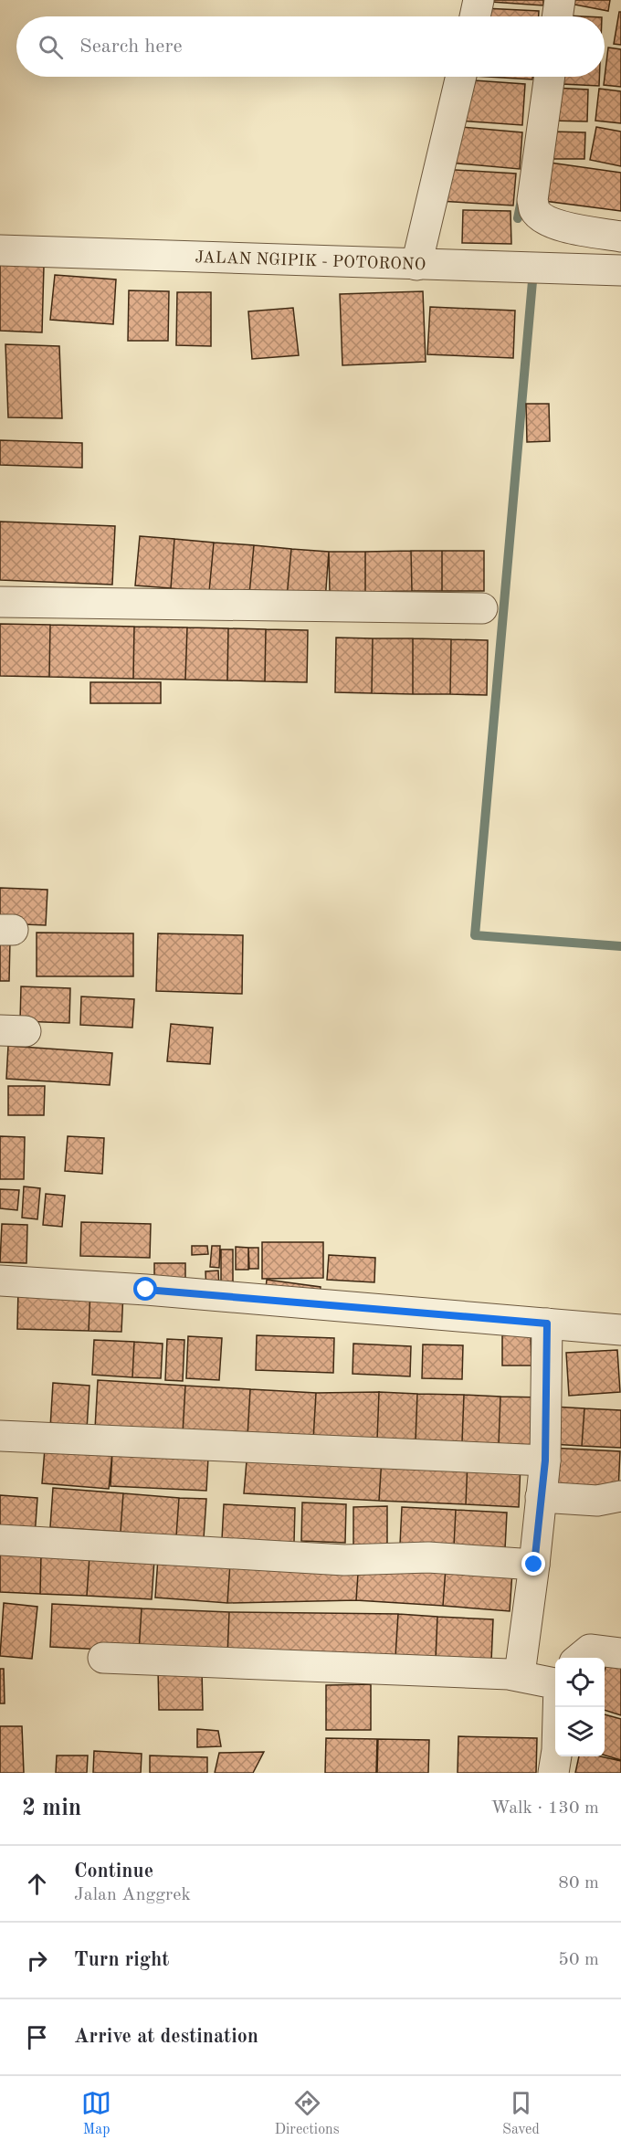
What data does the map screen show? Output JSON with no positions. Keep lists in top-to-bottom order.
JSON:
{
  "streets": {
    "street": ["JALAN NGIPIK - POTORONO"]
  },
  "page": {
    "search": "Search here",
    "heading": ["2 min", "Walk · 130 m"],
    "list": [
      ["Continue", "Jalan Anggrek", "80 m"],
      ["Turn right", "50 m"],
      "Arrive at destination"
    ],
    "nav": ["Map", "Directions", "Saved"]
  }
}
